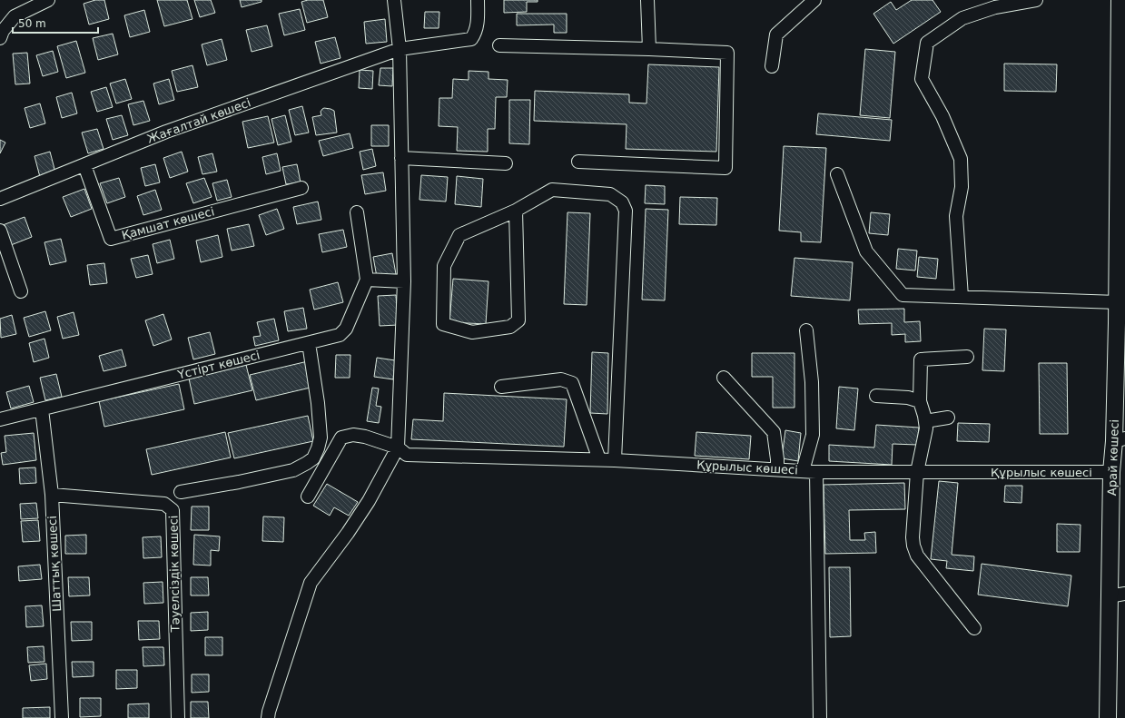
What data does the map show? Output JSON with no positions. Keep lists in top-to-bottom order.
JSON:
{
  "streets": {
    "main road": ["Арай көшесі"],
    "street": [
      "Жағалтай көшесі",
      "Қамшат көшесі",
      "Үстірт көшесі",
      "Құрылыс көшесі",
      "Шаттық көшесі",
      "Тәуелсіздік көшесі"
    ]
  },
  "crossings": [
    ["Жағалтай көшесі", "Қамшат көшесі"],
    ["Үстірт көшесі", "Шаттық көшесі"],
    ["Арай көшесі", "Құрылыс көшесі"],
    ["Шаттық көшесі", "Тәуелсіздік көшесі"]
  ],
  "scale_bar": "50 m"
}
